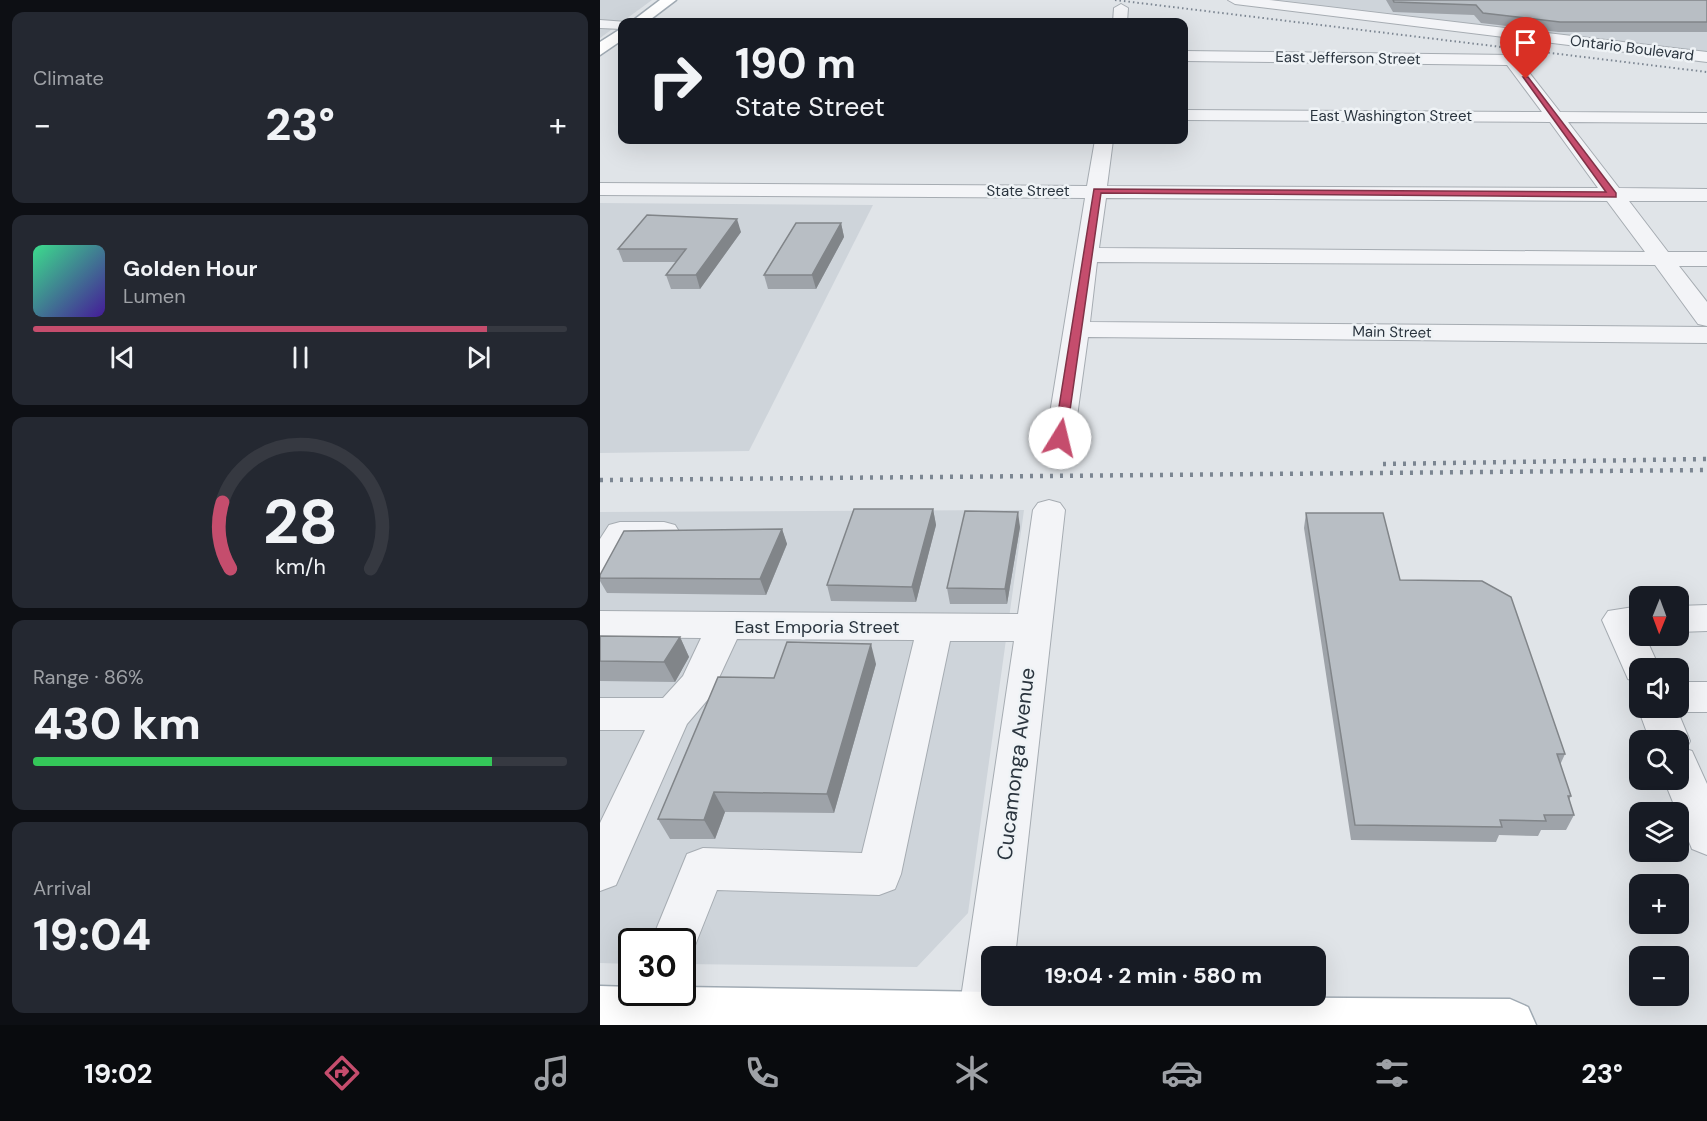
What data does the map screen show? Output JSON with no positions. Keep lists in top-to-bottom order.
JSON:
{
  "streets": {
    "street": [
      "Ontario Boulevard",
      "East Jefferson Street",
      "East Washington Street",
      "State Street",
      "Main Street",
      "East Emporia Street",
      "Cucamonga Avenue"
    ]
  },
  "crossings": [
    ["East Jefferson Street", "East Washington Street"],
    ["East Emporia Street", "Cucamonga Avenue"]
  ],
  "north": "bottom",
  "page": {
    "tile": [
      "Climate",
      ["Range · 86%", "430 km"],
      ["Arrival", "19:04"]
    ],
    "turn": ["190 m", "State Street"],
    "heat": ["−", "23°", "+"],
    "song": ["Golden Hour", "Lumen"],
    "map_buttons": ["+", "−"],
    "limit": "30",
    "trip": "19:04 · 2 min · 580 m",
    "tabs": ["19:02", "23°"],
    "gauge": ["28", "km/h"]
  }
}
